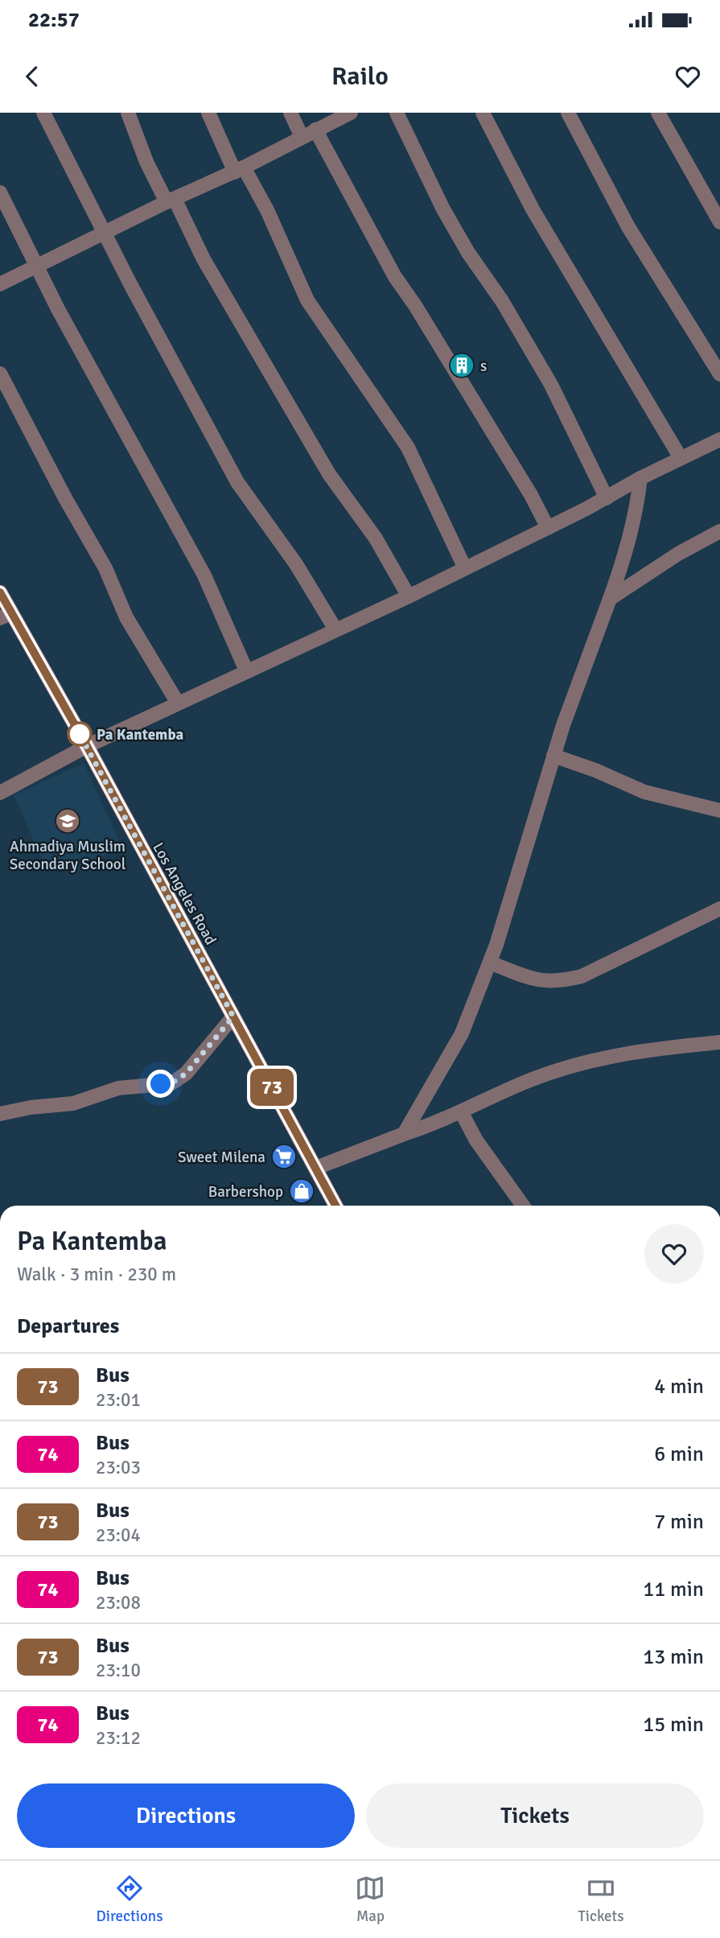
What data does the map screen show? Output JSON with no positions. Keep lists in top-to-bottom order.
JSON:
{
  "streets": {
    "main road": ["Los Angeles Road"]
  },
  "places": {
    "building": ["s"],
    "other": ["Pa Kantemba"],
    "school or university": ["Ahmadiya Muslim Secondary School"],
    "supermarket": ["Sweet Milena"],
    "shop": ["Barbershop"]
  },
  "lines": ["bus line 73"],
  "page": {
    "status": "22:57",
    "header": "Railo",
    "on_map": "73",
    "heading": [
      ["Pa Kantemba", "Walk · 3 min · 230 m"],
      "Departures"
    ],
    "list": [
      {
        "mark": "73",
        "name": "Bus",
        "note": "23:01",
        "value": "4 min"
      },
      {
        "mark": "74",
        "name": "Bus",
        "note": "23:03",
        "value": "6 min"
      },
      {
        "mark": "73",
        "name": "Bus",
        "note": "23:04",
        "value": "7 min"
      },
      {
        "mark": "74",
        "name": "Bus",
        "note": "23:08",
        "value": "11 min"
      },
      {
        "mark": "73",
        "name": "Bus",
        "note": "23:10",
        "value": "13 min"
      },
      {
        "mark": "74",
        "name": "Bus",
        "note": "23:12",
        "value": "15 min"
      }
    ],
    "buttons": ["Directions", "Tickets"],
    "tabs": ["Directions", "Map", "Tickets"]
  }
}
